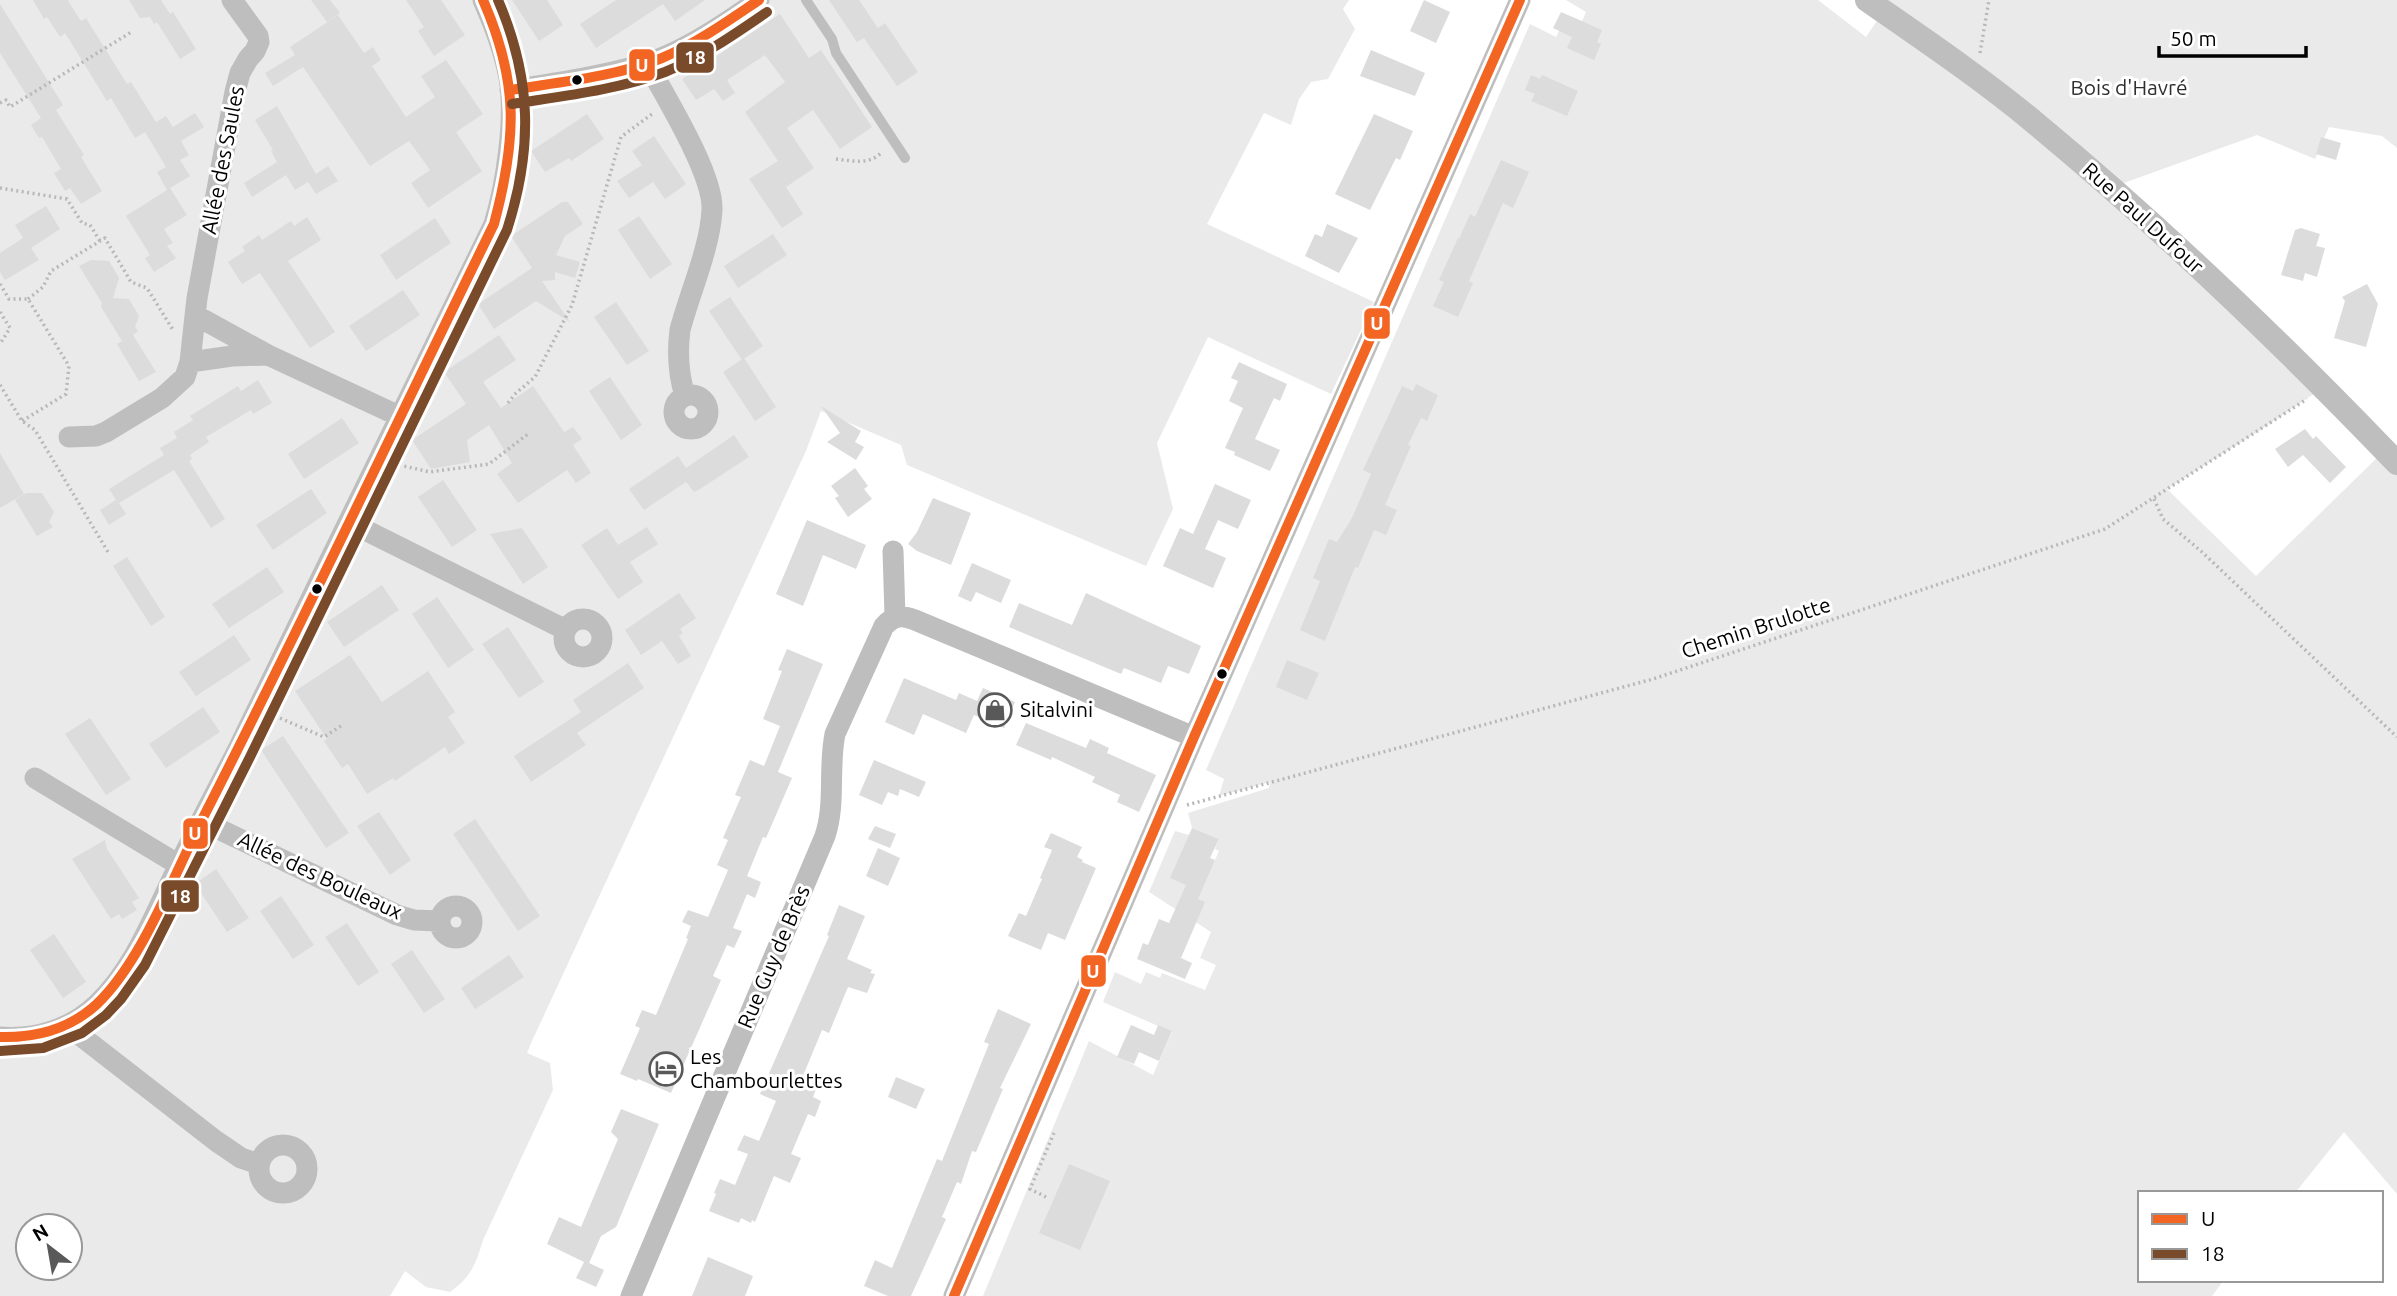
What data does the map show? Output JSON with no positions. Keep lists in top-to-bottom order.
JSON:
{
  "streets": {
    "street": [
      "Allée des Saules",
      "Rue Paul Dufour",
      "Allée des Bouleaux",
      "Rue Guy de Brès"
    ],
    "path": ["Chemin Brulotte"]
  },
  "crossings": [
    ["Rue Paul Dufour", "Chemin Brulotte"]
  ],
  "parks": ["Bois d'Havré"],
  "places": {
    "shop": ["Sitalvini"],
    "hotel": ["Les Chambourlettes"]
  },
  "lines": ["transit line U", "transit line 18"],
  "legend": ["U", "18"],
  "scale_bar": "50 m",
  "north": "top left"
}
